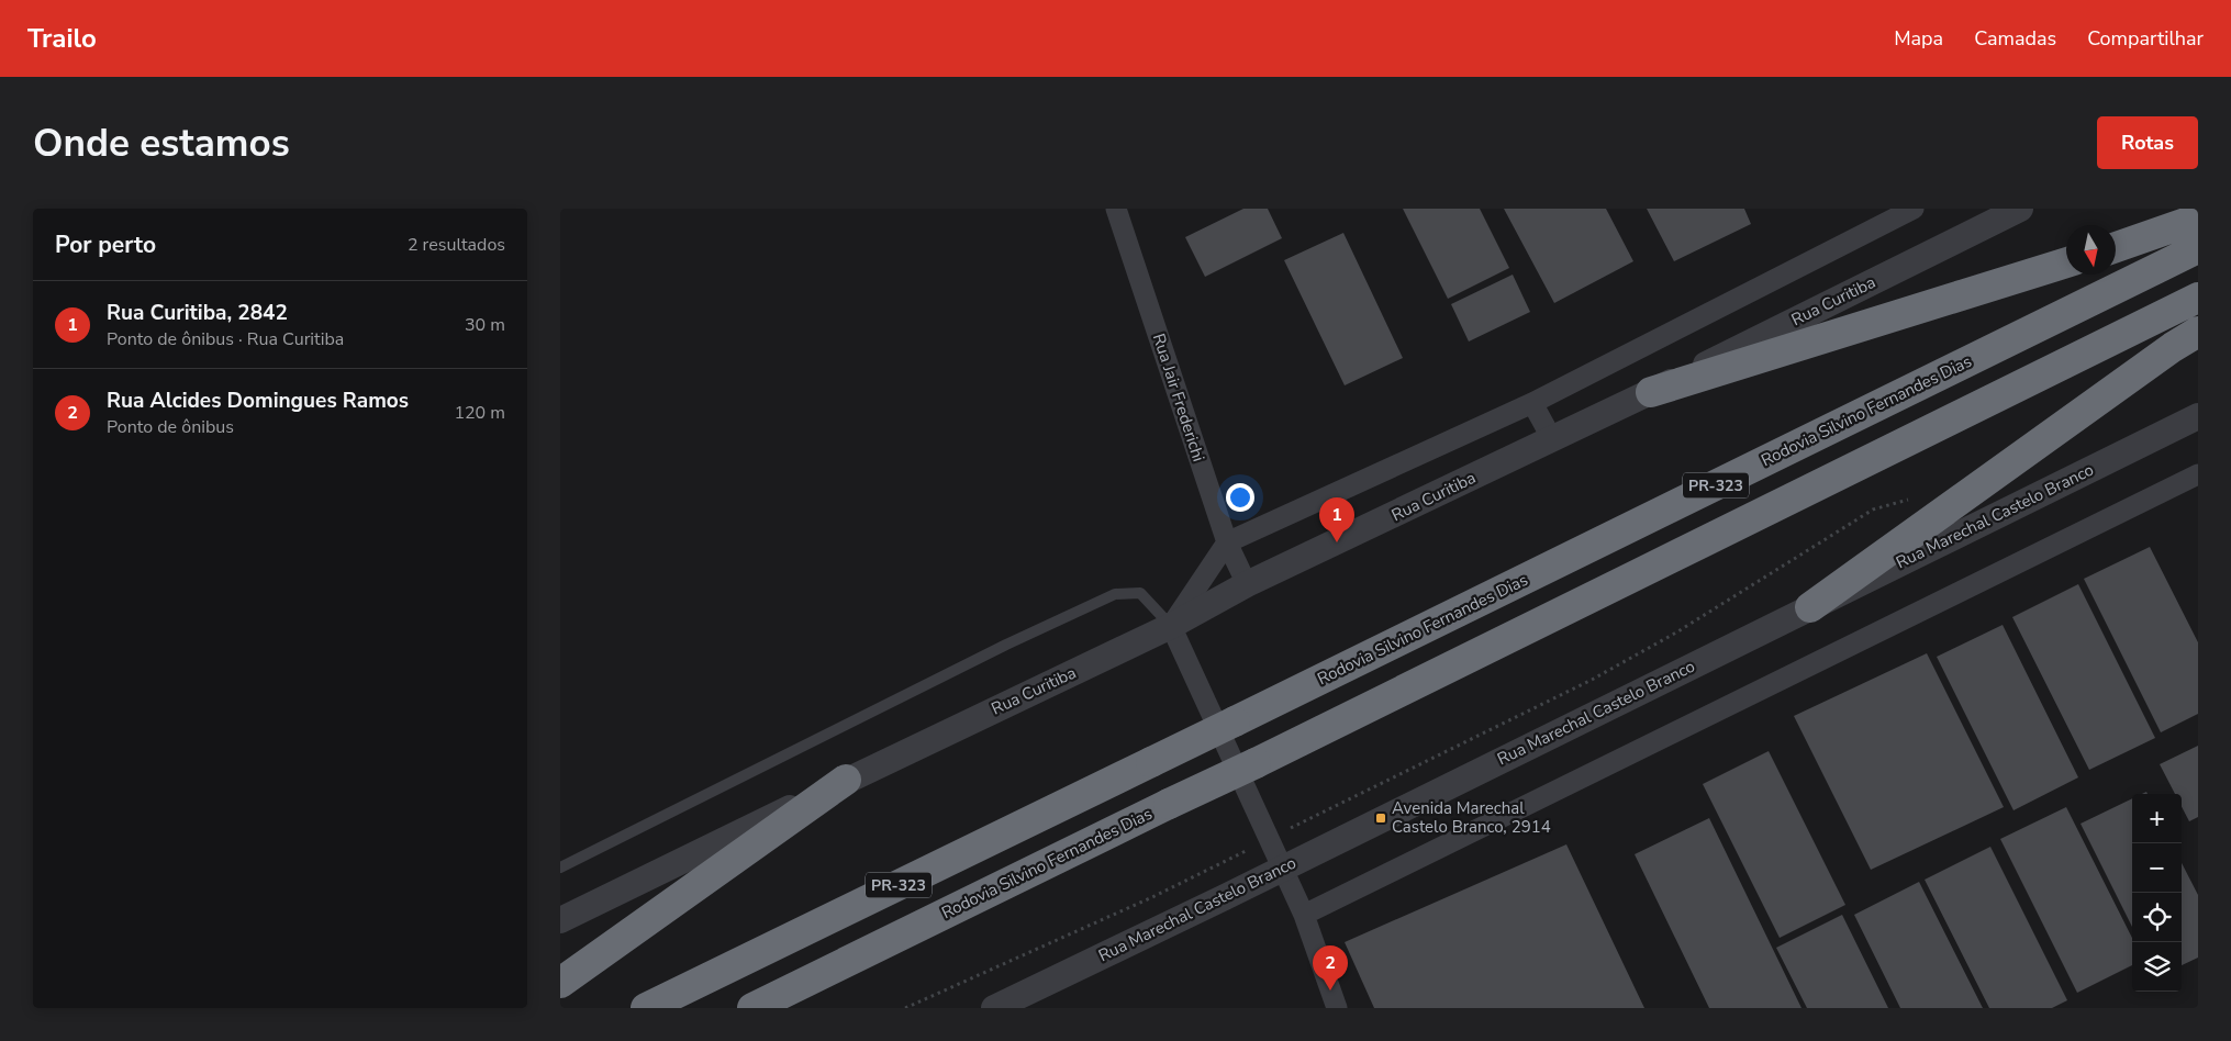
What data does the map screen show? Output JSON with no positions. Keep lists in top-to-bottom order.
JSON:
{
  "streets": {
    "highway": ["Rodovia Silvino Fernandes Dias", "PR-323"],
    "street": ["Rua Curitiba", "Rua Jair Frederichi", "Rua Marechal Castelo Branco"]
  },
  "crossings": [
    ["Rua Curitiba", "Rua Jair Frederichi"]
  ],
  "places": {
    "transit": ["Avenida Marechal Castelo Branco, 2914"]
  },
  "north": "bottom",
  "page": {
    "header": "Trailo",
    "nav": ["Mapa", "Camadas", "Compartilhar"],
    "buttons": "Rotas",
    "title": "Onde estamos",
    "heading": ["Por perto", "2 resultados"],
    "list": [
      {
        "mark": "1",
        "name": "Rua Curitiba, 2842",
        "note": "Ponto de ônibus · Rua Curitiba",
        "value": "30 m"
      },
      {
        "mark": "2",
        "name": "Rua Alcides Domingues Ramos",
        "note": "Ponto de ônibus",
        "value": "120 m"
      }
    ],
    "pins": ["1", "2"],
    "map_buttons": ["+", "−"]
  }
}
